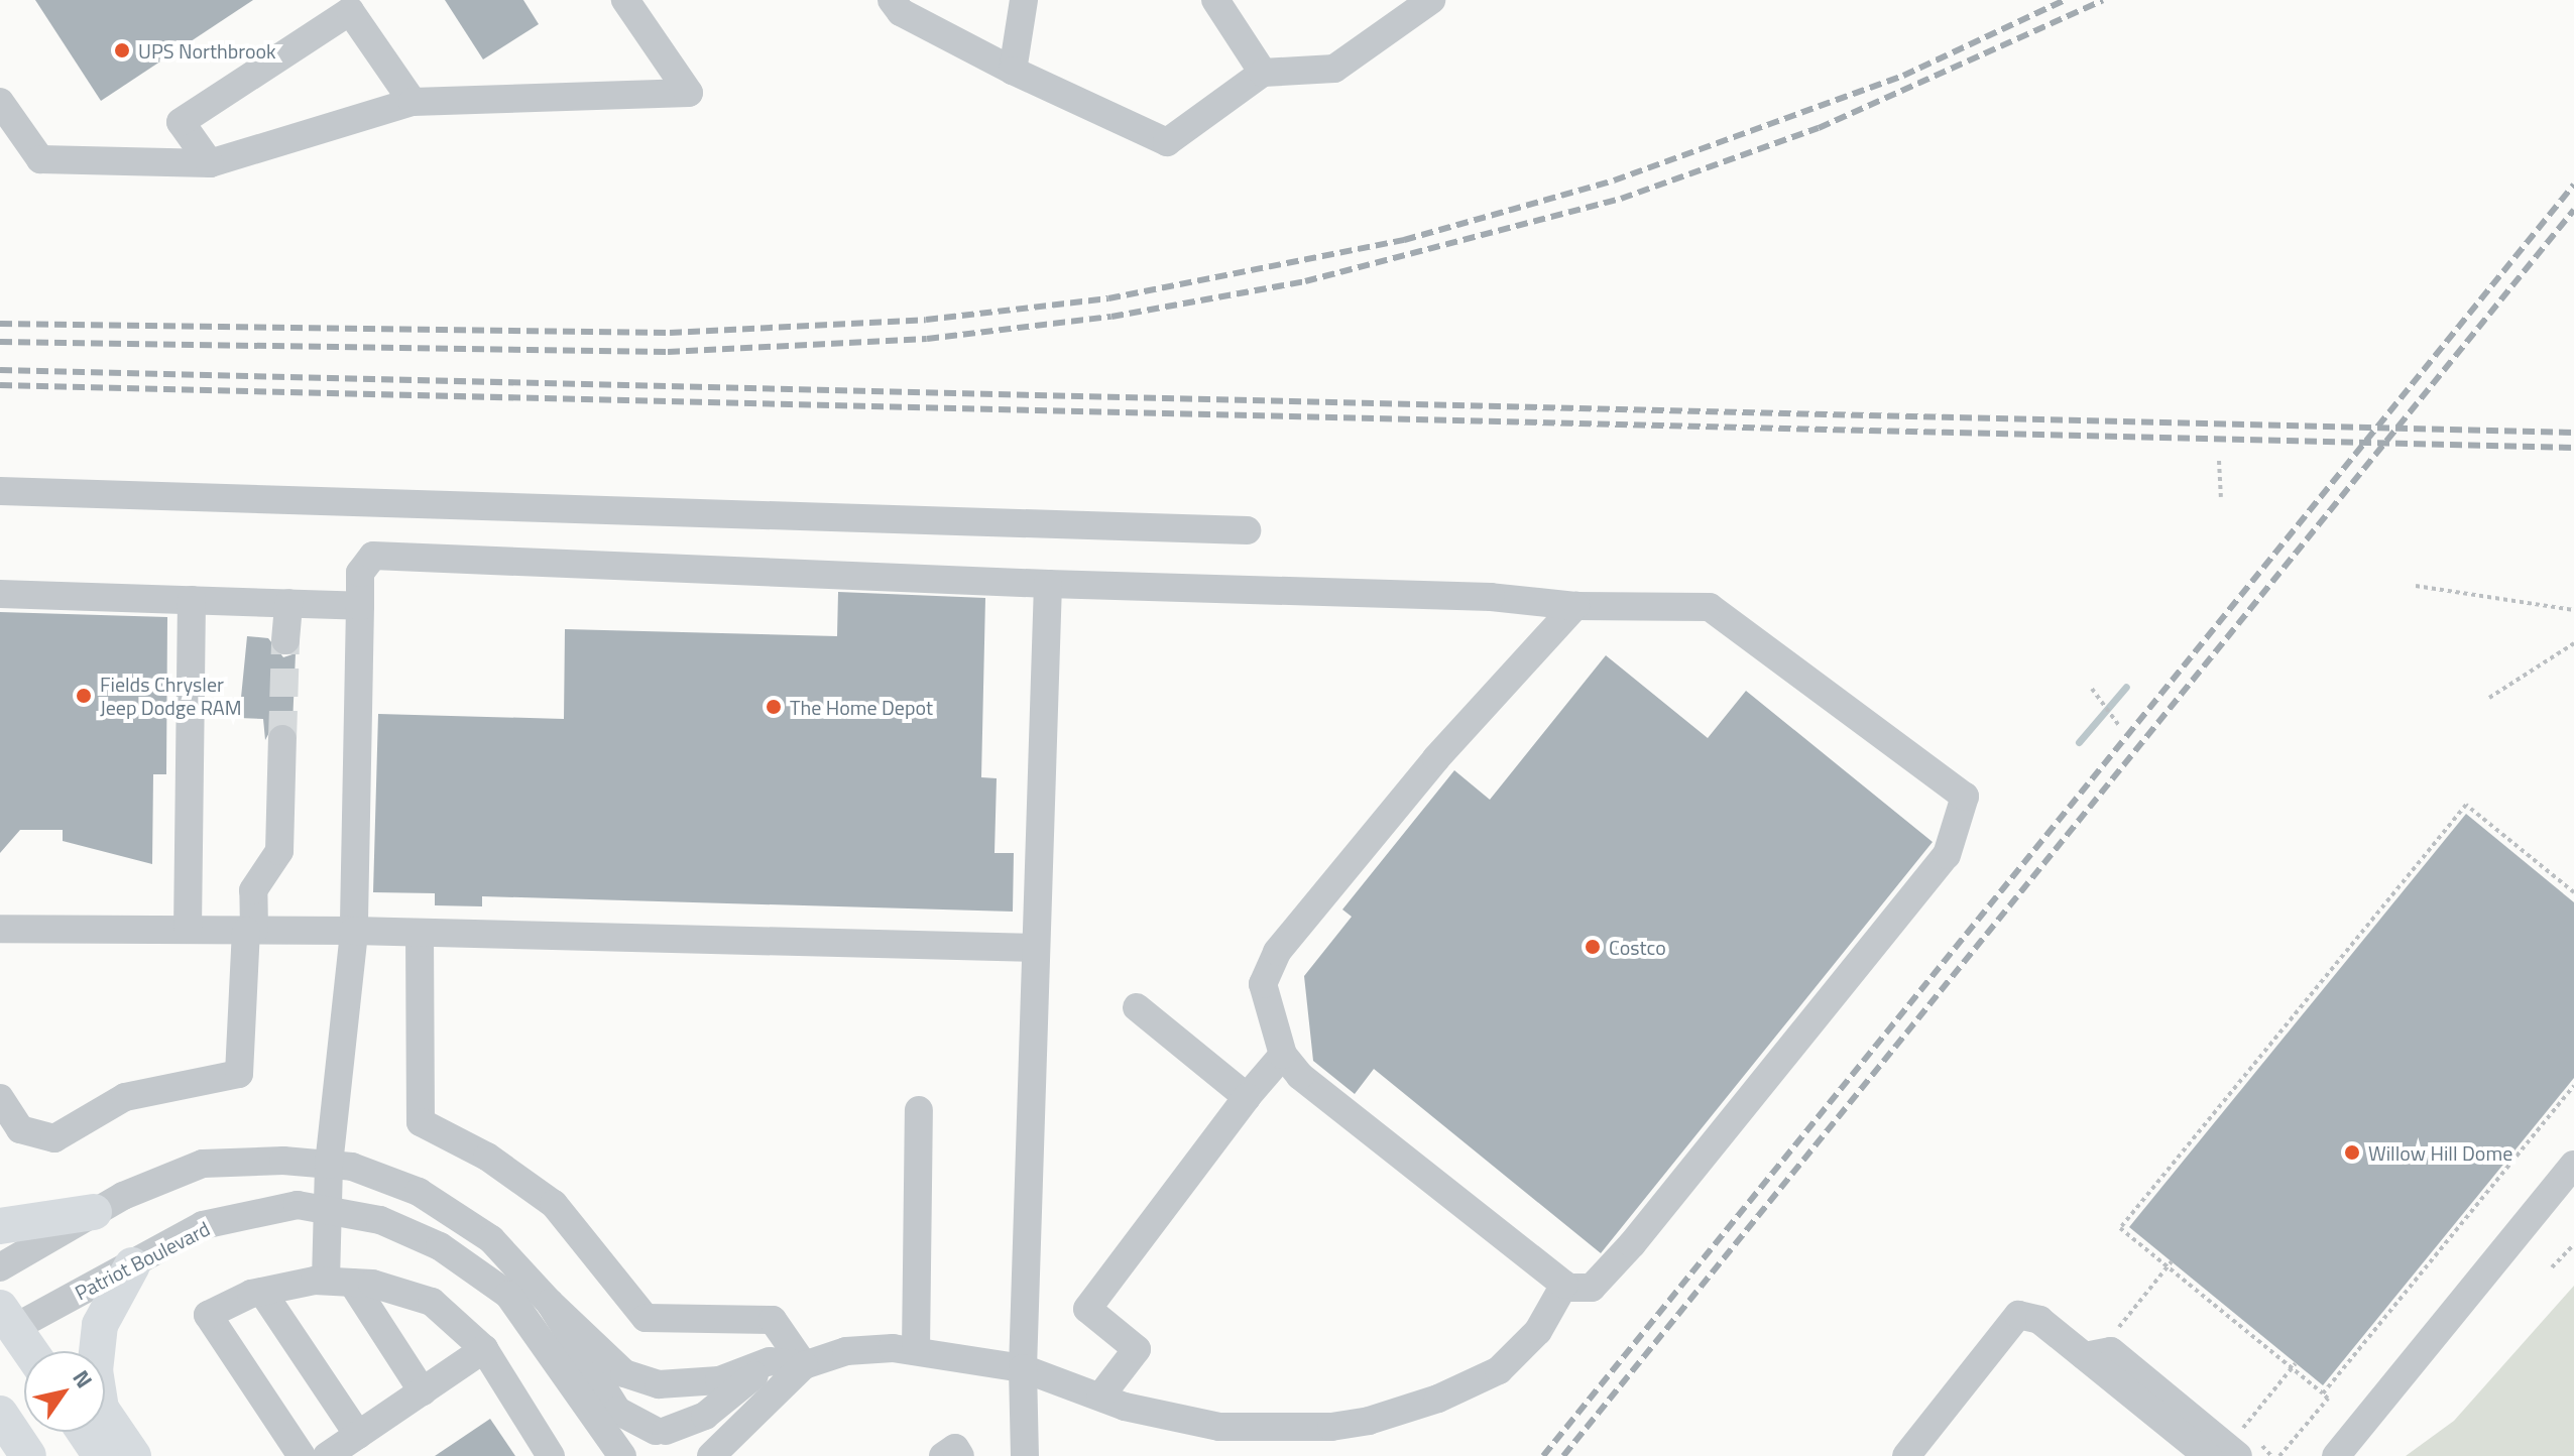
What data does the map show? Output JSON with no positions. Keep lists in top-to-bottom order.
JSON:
{
  "streets": {
    "street": ["Patriot Boulevard"]
  },
  "places": [
    "UPS Northbrook",
    "Fields Chrysler Jeep Dodge RAM",
    "The Home Depot",
    "Costco",
    "Willow Hill Dome"
  ],
  "north": "top right"
}
